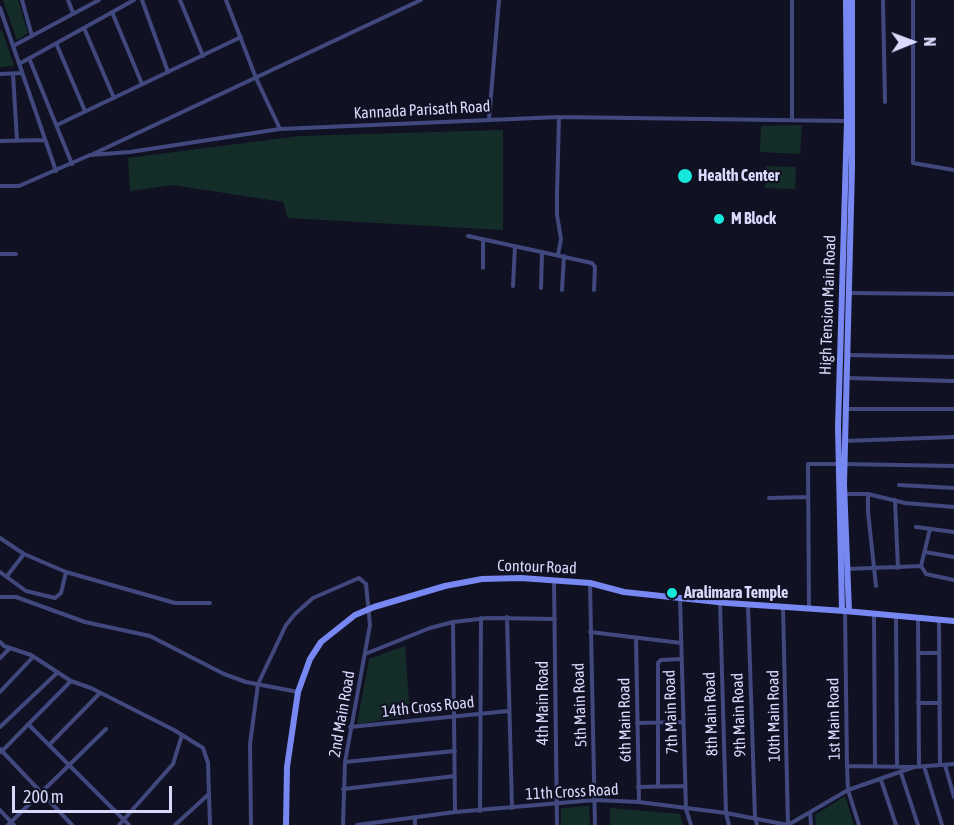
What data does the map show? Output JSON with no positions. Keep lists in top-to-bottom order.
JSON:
{
  "streets": {
    "main road": ["High Tension Main Road", "Contour Road"],
    "street": [
      "Kannada Parisath Road",
      "4th Main Road",
      "5th Main Road",
      "14th Cross Road",
      "7th Main Road",
      "2nd Main Road",
      "8th Main Road",
      "9th Main Road",
      "10th Main Road",
      "1st Main Road",
      "6th Main Road",
      "11th Cross Road"
    ]
  },
  "crossings": [
    ["Kannada Parisath Road", "High Tension Main Road"],
    ["High Tension Main Road", "Contour Road"],
    ["High Tension Main Road", "1st Main Road"],
    ["Contour Road", "4th Main Road"],
    ["Contour Road", "5th Main Road"],
    ["Contour Road", "7th Main Road"],
    ["Contour Road", "2nd Main Road"],
    ["Contour Road", "8th Main Road"],
    ["Contour Road", "9th Main Road"],
    ["Contour Road", "10th Main Road"],
    ["Contour Road", "1st Main Road"],
    ["4th Main Road", "11th Cross Road"],
    ["5th Main Road", "11th Cross Road"],
    ["14th Cross Road", "2nd Main Road"],
    ["7th Main Road", "11th Cross Road"],
    ["8th Main Road", "11th Cross Road"],
    ["9th Main Road", "11th Cross Road"],
    ["10th Main Road", "11th Cross Road"],
    ["6th Main Road", "11th Cross Road"]
  ],
  "places": ["Health Center", "M Block", "Aralimara Temple"],
  "scale_bar": "200 m",
  "north": "right"
}
